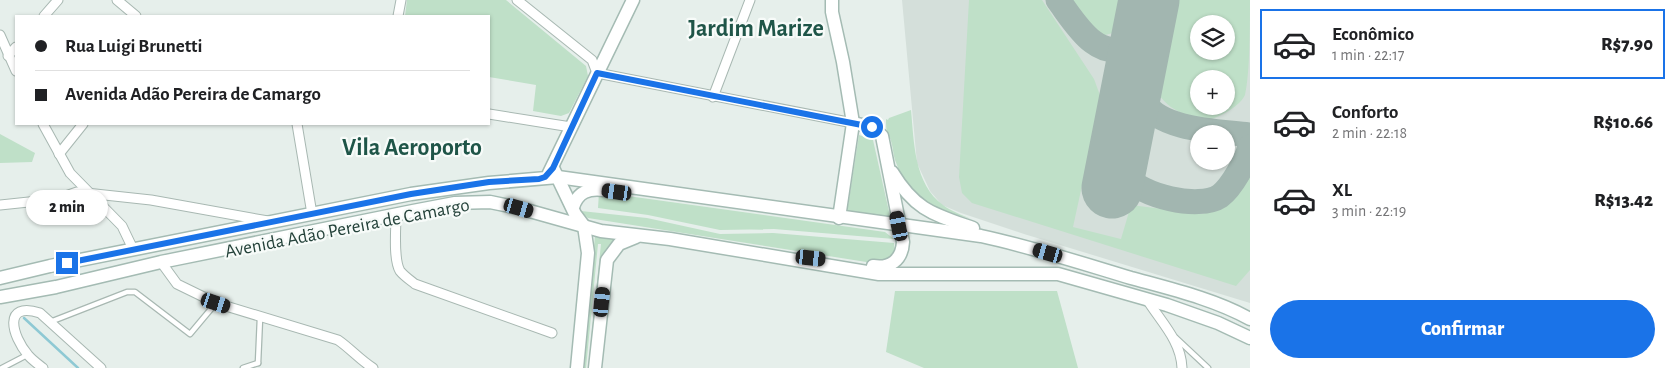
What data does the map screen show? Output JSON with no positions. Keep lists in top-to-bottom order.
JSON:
{
  "streets": {
    "main road": ["Avenida Adão Pereira de Camargo"]
  },
  "districts": ["Jardim Marize", "Vila Aeroporto"],
  "page": {
    "list": [
      {
        "name": "Econômico",
        "note": "1 min · 22:17",
        "value": "R$7.90"
      },
      {
        "name": "Conforto",
        "note": "2 min · 22:18",
        "value": "R$10.66"
      },
      {
        "name": "XL",
        "note": "3 min · 22:19",
        "value": "R$13.42"
      }
    ],
    "map_buttons": ["+", "−"],
    "banner": ["Rua Luigi Brunetti", "Avenida Adão Pereira de Camargo"],
    "bubble": "2 min",
    "buttons": "Confirmar"
  }
}
